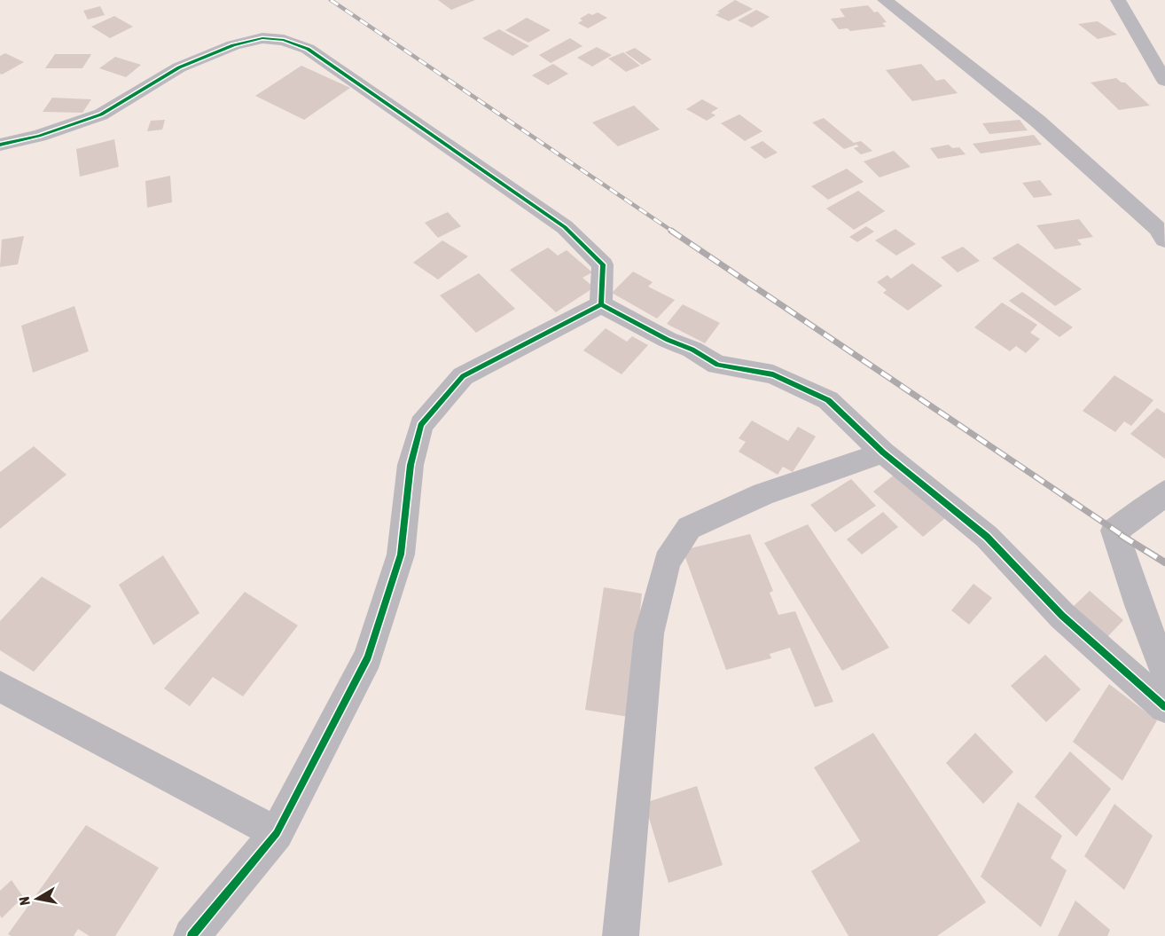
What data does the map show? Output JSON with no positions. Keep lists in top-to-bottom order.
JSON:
{
  "north": "left"
}
